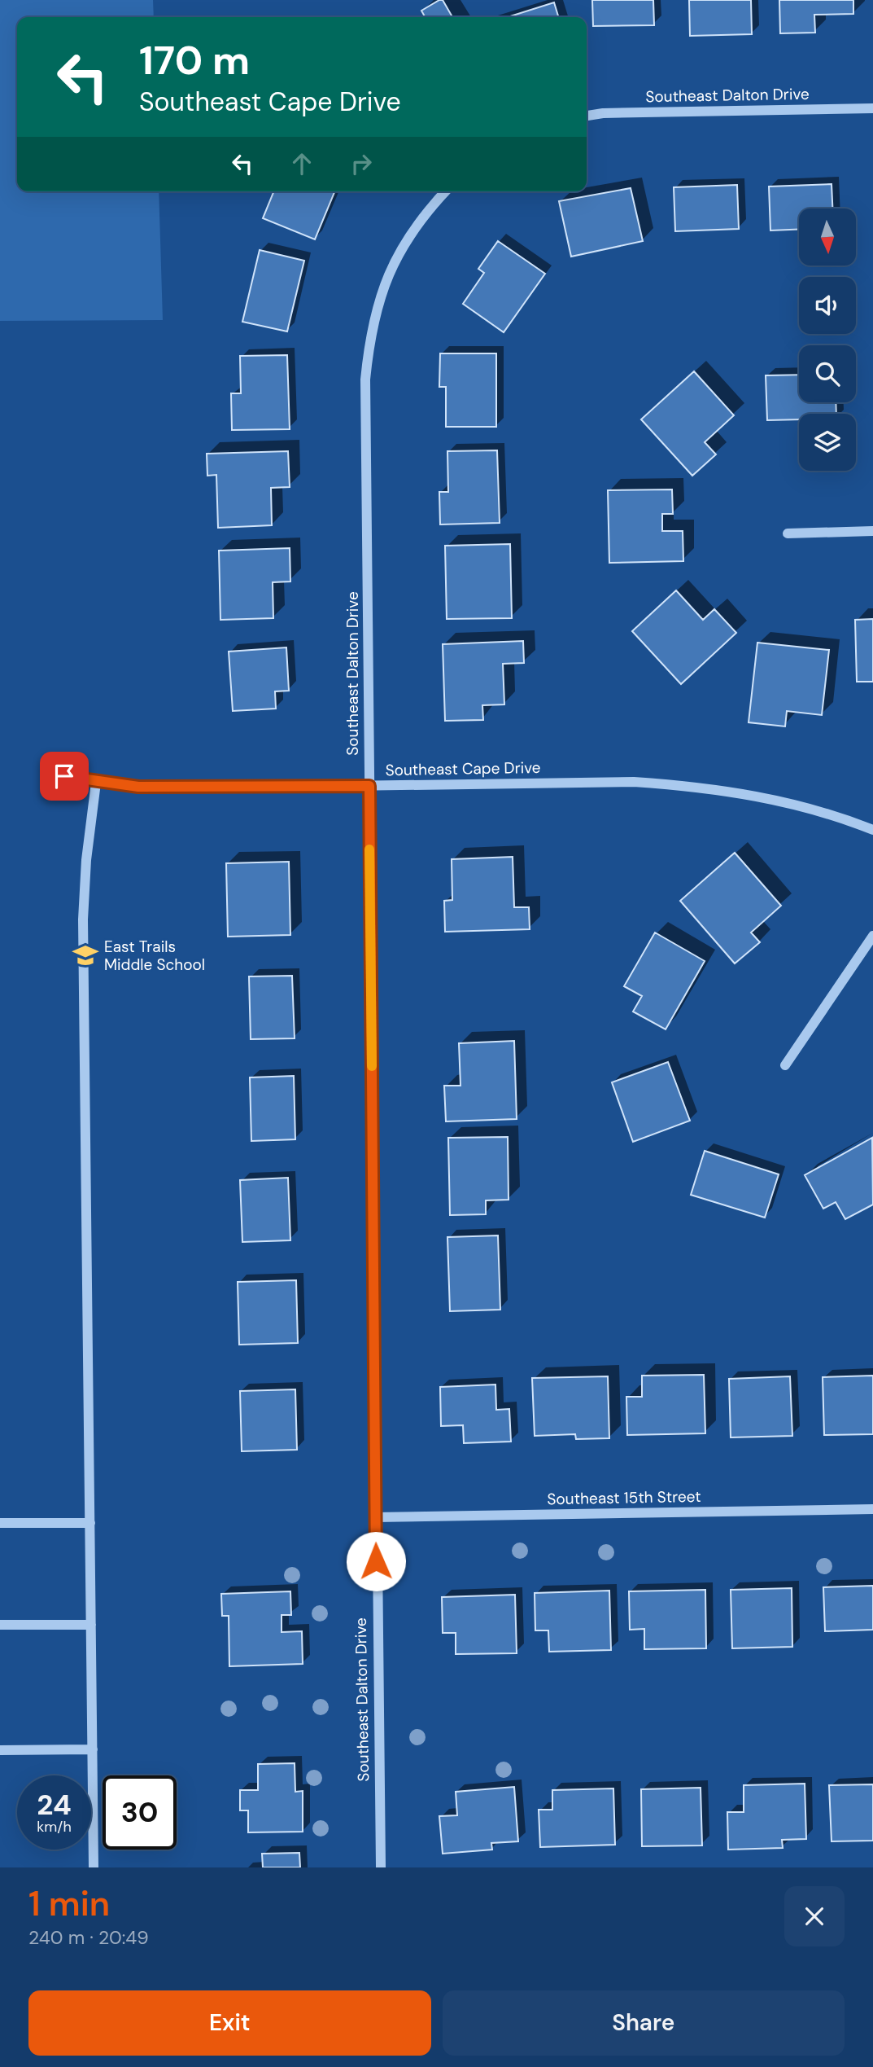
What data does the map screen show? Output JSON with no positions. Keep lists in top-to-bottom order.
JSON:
{
  "streets": {
    "street": ["Southeast Dalton Drive", "Southeast Cape Drive", "Southeast 15th Street"]
  },
  "crossings": [
    ["Southeast Dalton Drive", "Southeast Cape Drive"],
    ["Southeast Dalton Drive", "Southeast 15th Street"]
  ],
  "places": {
    "school or university": ["East Trails Middle School"]
  },
  "north": "bottom",
  "page": {
    "turn": ["170 m", "Southeast Cape Drive"],
    "speed": "24 km/h",
    "limit": "30",
    "heading": ["1 min", "240 m · 20:49"],
    "buttons": ["Exit", "Share"]
  }
}
